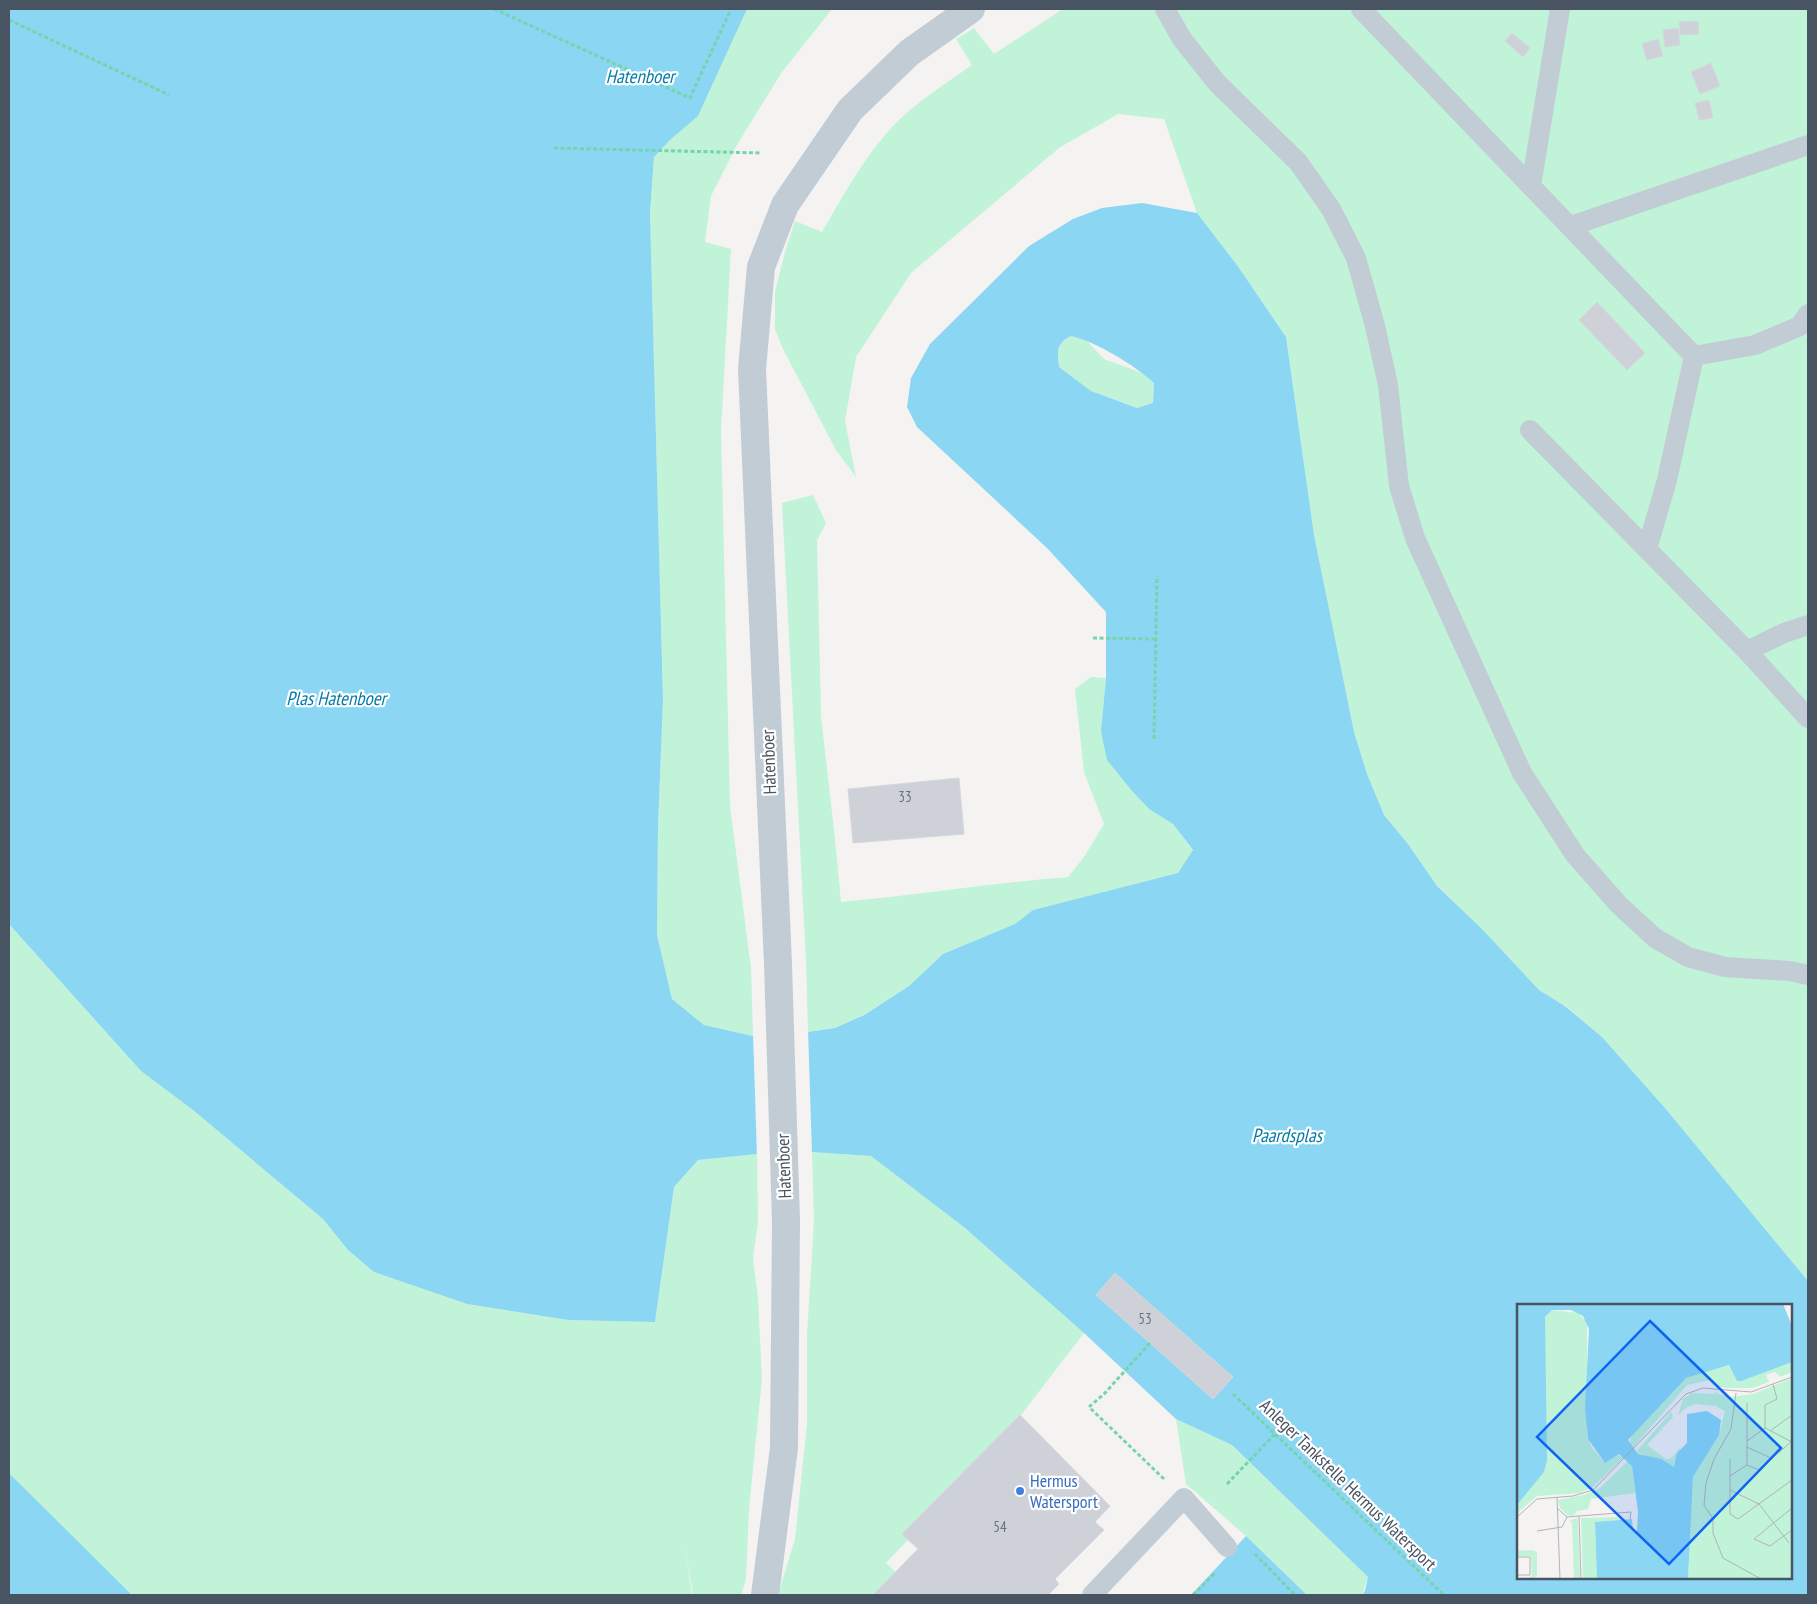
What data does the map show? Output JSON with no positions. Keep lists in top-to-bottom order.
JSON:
{
  "streets": {
    "street": ["Hatenboer"],
    "path": ["Anleger Tankstelle Hermus Watersport"]
  },
  "water": ["Hatenboer", "Plas Hatenboer", "Paardsplas"],
  "places": ["Hermus Watersport"],
  "house_numbers": ["33", "53", "54"]
}
